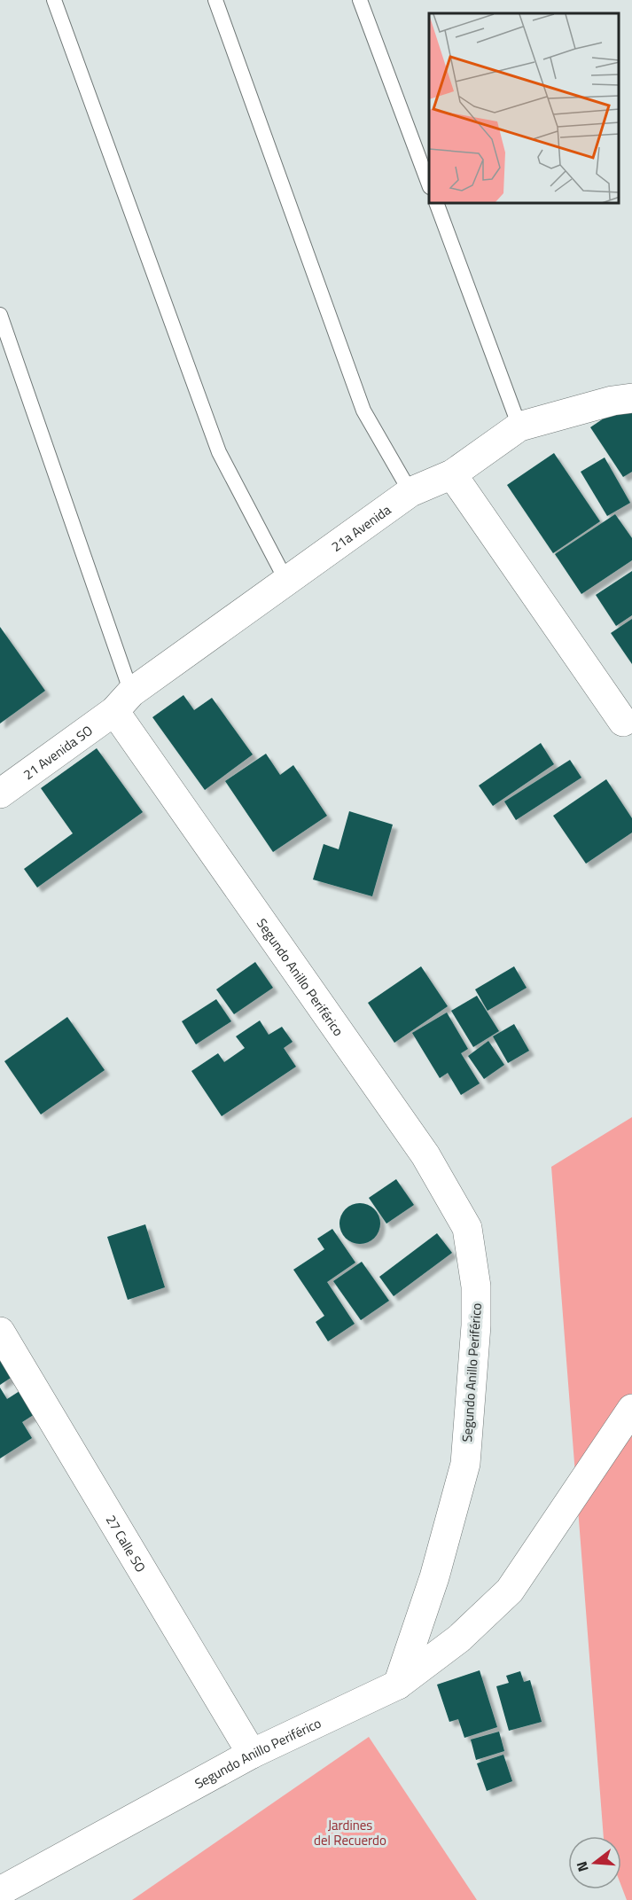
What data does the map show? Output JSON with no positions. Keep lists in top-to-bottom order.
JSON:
{
  "streets": {
    "street": [
      "21a Avenida",
      "21 Avenida SO",
      "Segundo Anillo Periférico",
      "27 Calle SO"
    ]
  },
  "crossings": [
    ["21a Avenida", "21 Avenida SO"],
    ["21a Avenida", "Segundo Anillo Periférico"],
    ["21 Avenida SO", "Segundo Anillo Periférico"],
    ["Segundo Anillo Periférico", "27 Calle SO"]
  ],
  "parks": ["Jardines del Recuerdo"],
  "north": "left"
}
